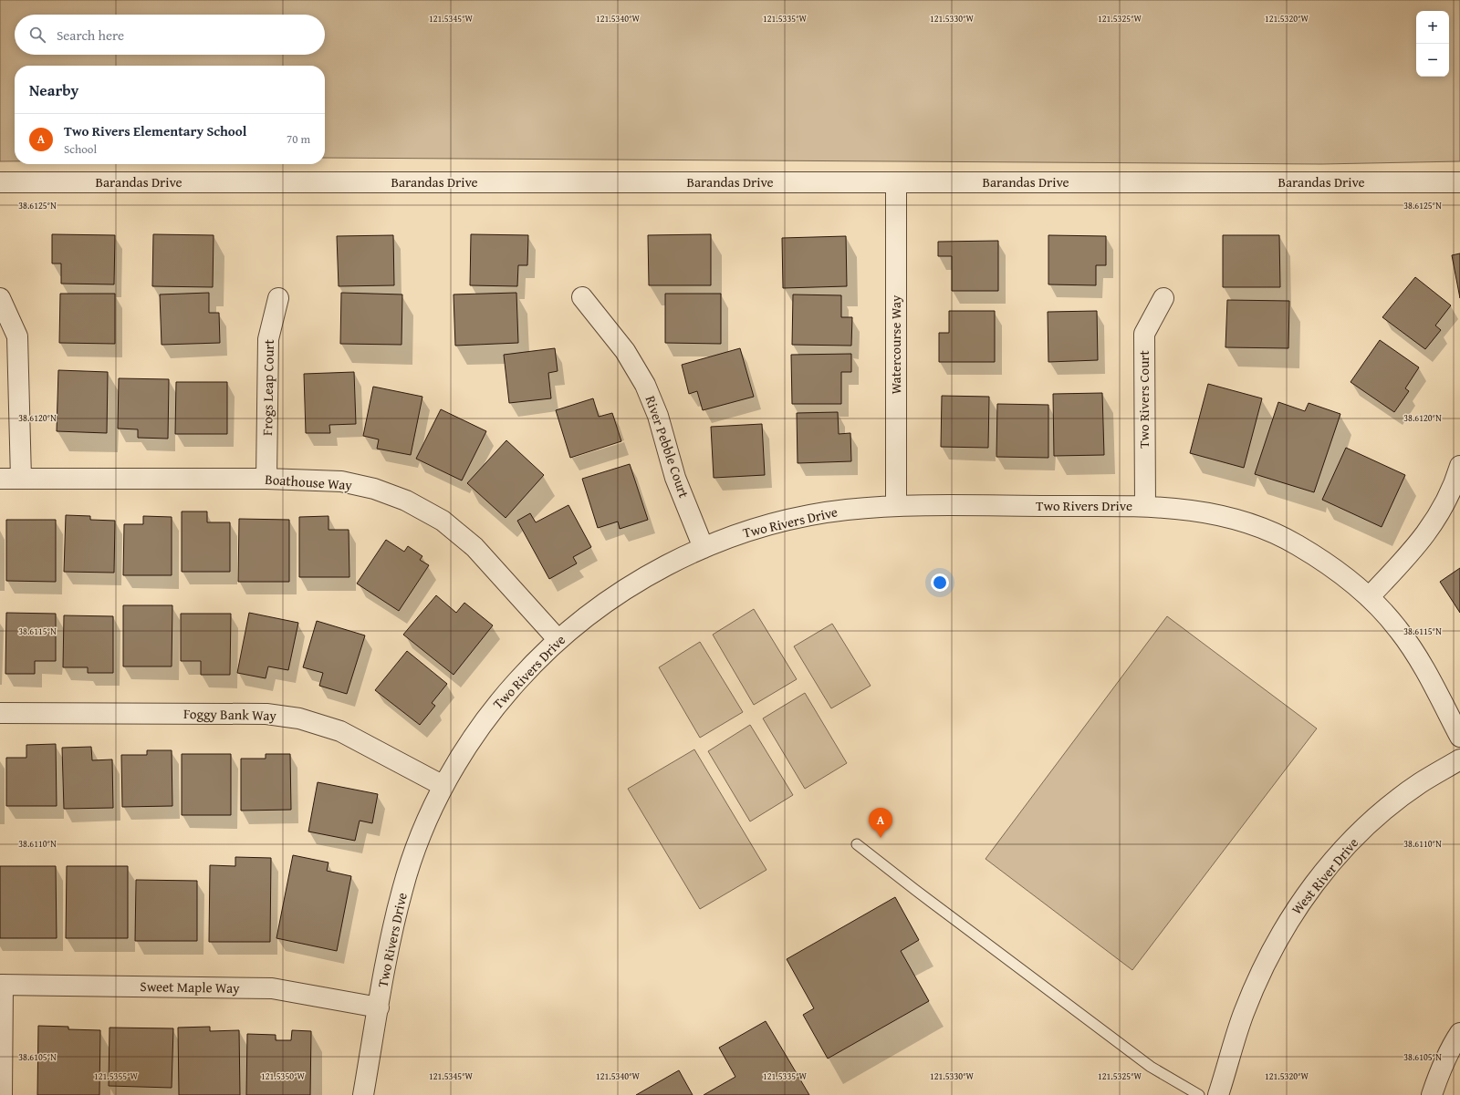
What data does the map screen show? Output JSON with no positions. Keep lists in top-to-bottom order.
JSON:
{
  "streets": {
    "street": [
      "Barandas Drive",
      "Watercourse Way",
      "Frogs Leap Court",
      "Two Rivers Court",
      "River Pebble Court",
      "Boathouse Way",
      "Two Rivers Drive",
      "Foggy Bank Way",
      "West River Drive",
      "Sweet Maple Way"
    ]
  },
  "crossings": [
    ["Barandas Drive", "Watercourse Way"],
    ["Watercourse Way", "Two Rivers Drive"],
    ["Frogs Leap Court", "Boathouse Way"],
    ["Two Rivers Court", "Two Rivers Drive"],
    ["River Pebble Court", "Two Rivers Drive"],
    ["Boathouse Way", "Two Rivers Drive"],
    ["Two Rivers Drive", "Foggy Bank Way"],
    ["Two Rivers Drive", "Sweet Maple Way"]
  ],
  "page": {
    "map_buttons": ["+", "−"],
    "search": "Search here",
    "heading": "Nearby",
    "list": [
      {
        "mark": "A",
        "name": "Two Rivers Elementary School",
        "note": "School",
        "value": "70 m"
      }
    ],
    "pins": "A"
  },
  "coordinates": [
    "121.5345°W",
    "121.5340°W",
    "121.5335°W",
    "121.5330°W",
    "121.5325°W",
    "121.5320°W",
    "38.6125°N",
    "38.6120°N",
    "38.6115°N",
    "38.6110°N",
    "38.6105°N",
    "121.5355°W",
    "121.5350°W"
  ]
}
